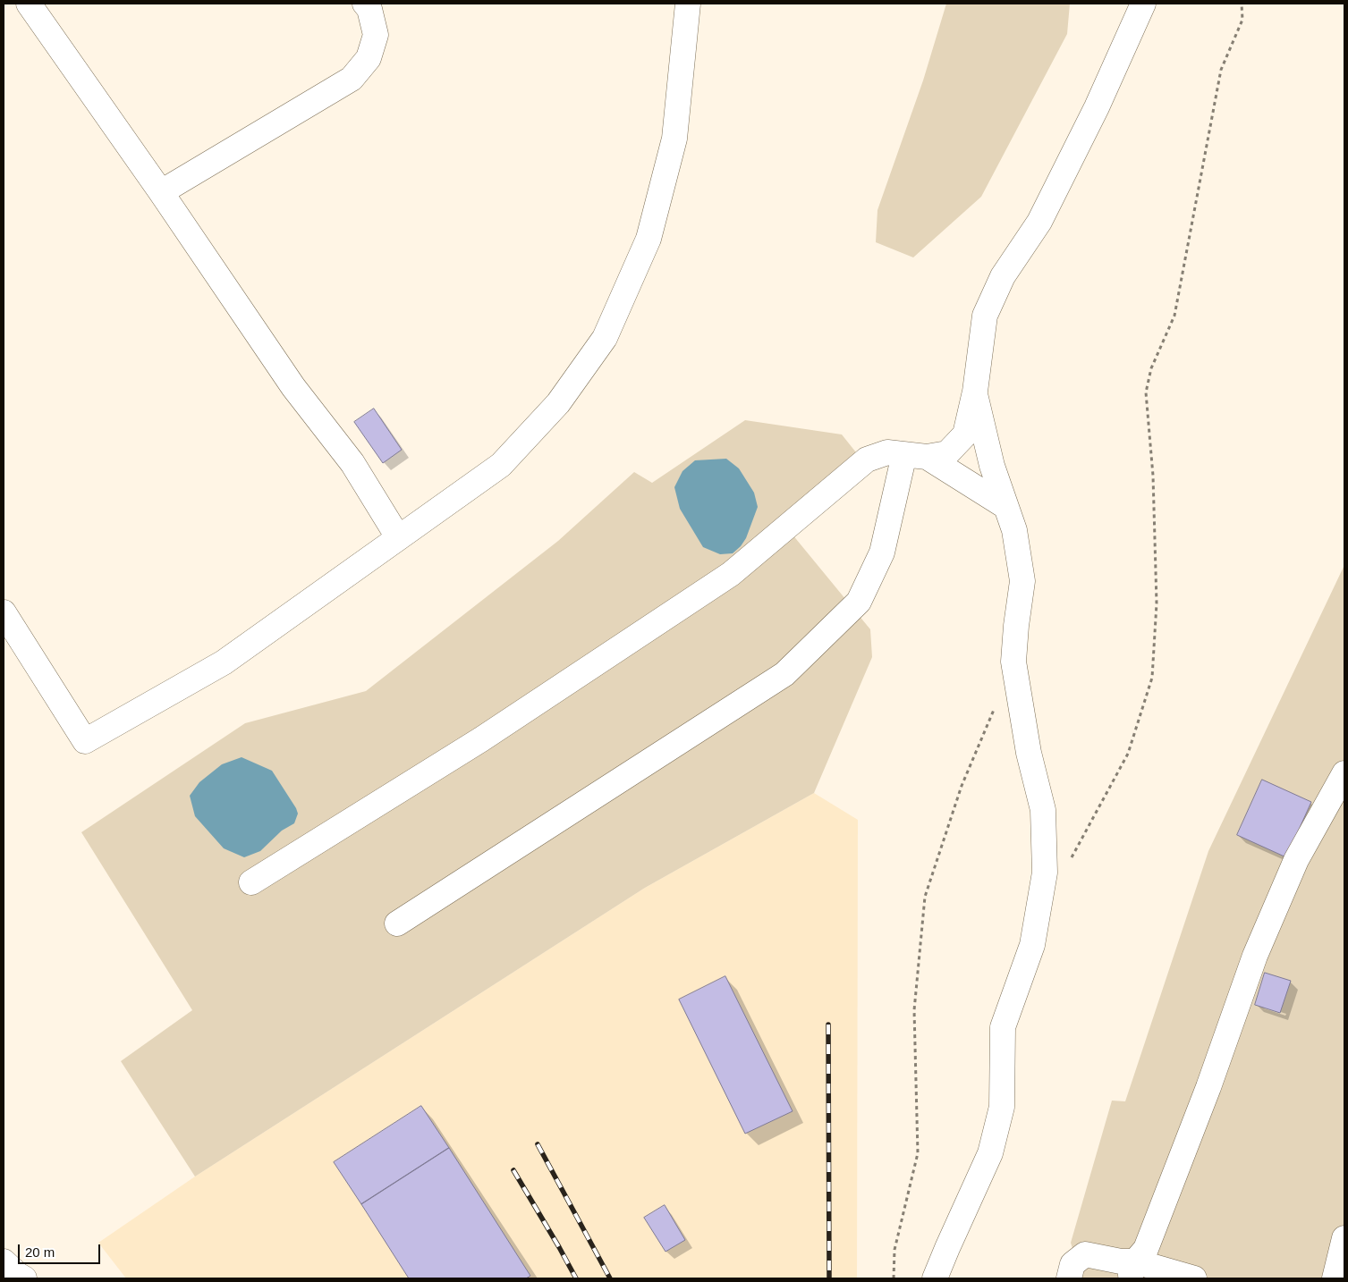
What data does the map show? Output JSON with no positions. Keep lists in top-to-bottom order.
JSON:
{
  "scale_bar": "20 m"
}
